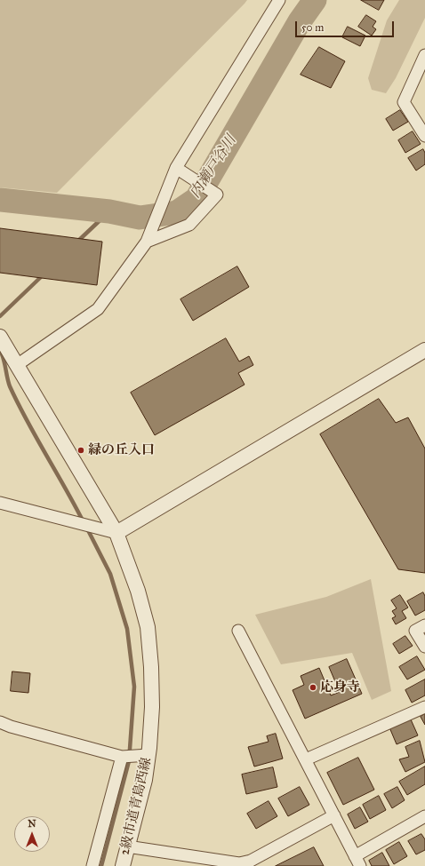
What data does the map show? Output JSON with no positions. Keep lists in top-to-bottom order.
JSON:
{
  "streets": {
    "street": ["2級市道青島西線"]
  },
  "water": ["内瀬戸谷川"],
  "places": ["緑の丘入口", "応身寺"],
  "scale_bar": "50 m",
  "north": "top"
}
